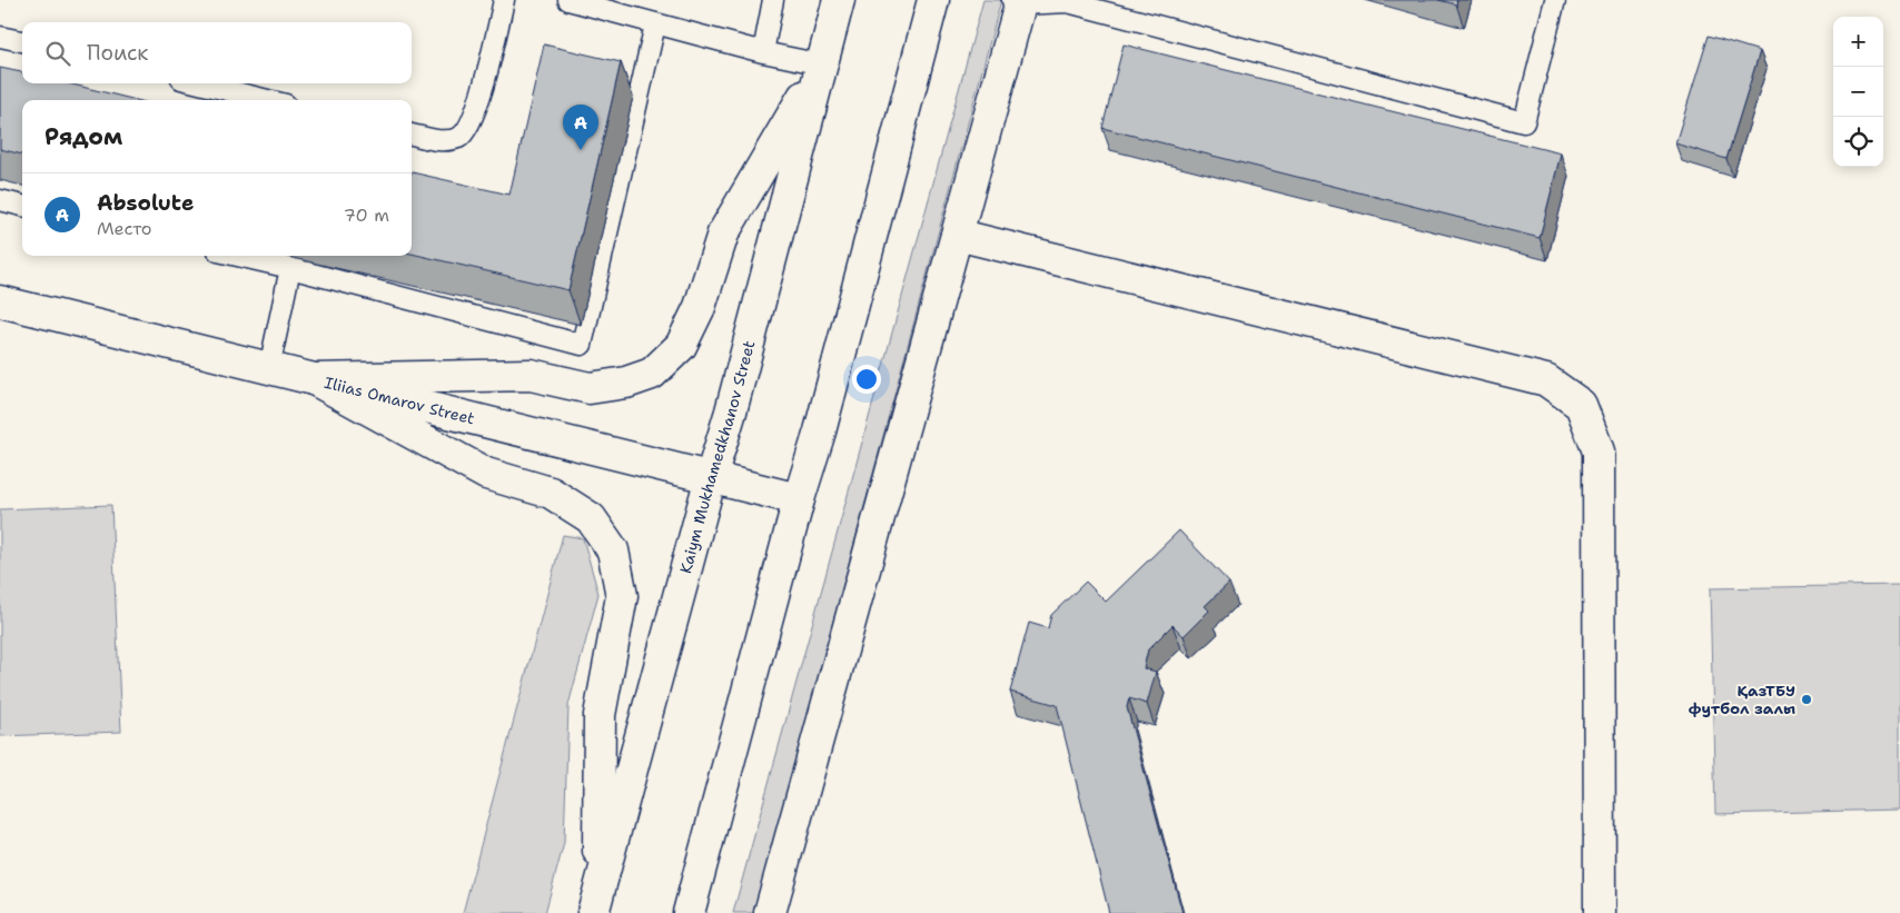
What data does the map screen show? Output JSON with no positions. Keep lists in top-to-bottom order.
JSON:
{
  "streets": {
    "main road": ["Iliias Omarov Street", "Kaiym Mukhamedkhanov Street"]
  },
  "crossings": [
    ["Iliias Omarov Street", "Kaiym Mukhamedkhanov Street"]
  ],
  "places": ["ҚазТБУ футбол залы"],
  "page": {
    "map_buttons": ["+", "−"],
    "search": "Поиск",
    "heading": "Рядом",
    "pins": "A",
    "list": [
      {
        "mark": "A",
        "name": "Absolute",
        "note": "Место",
        "value": "70 m"
      }
    ]
  }
}
